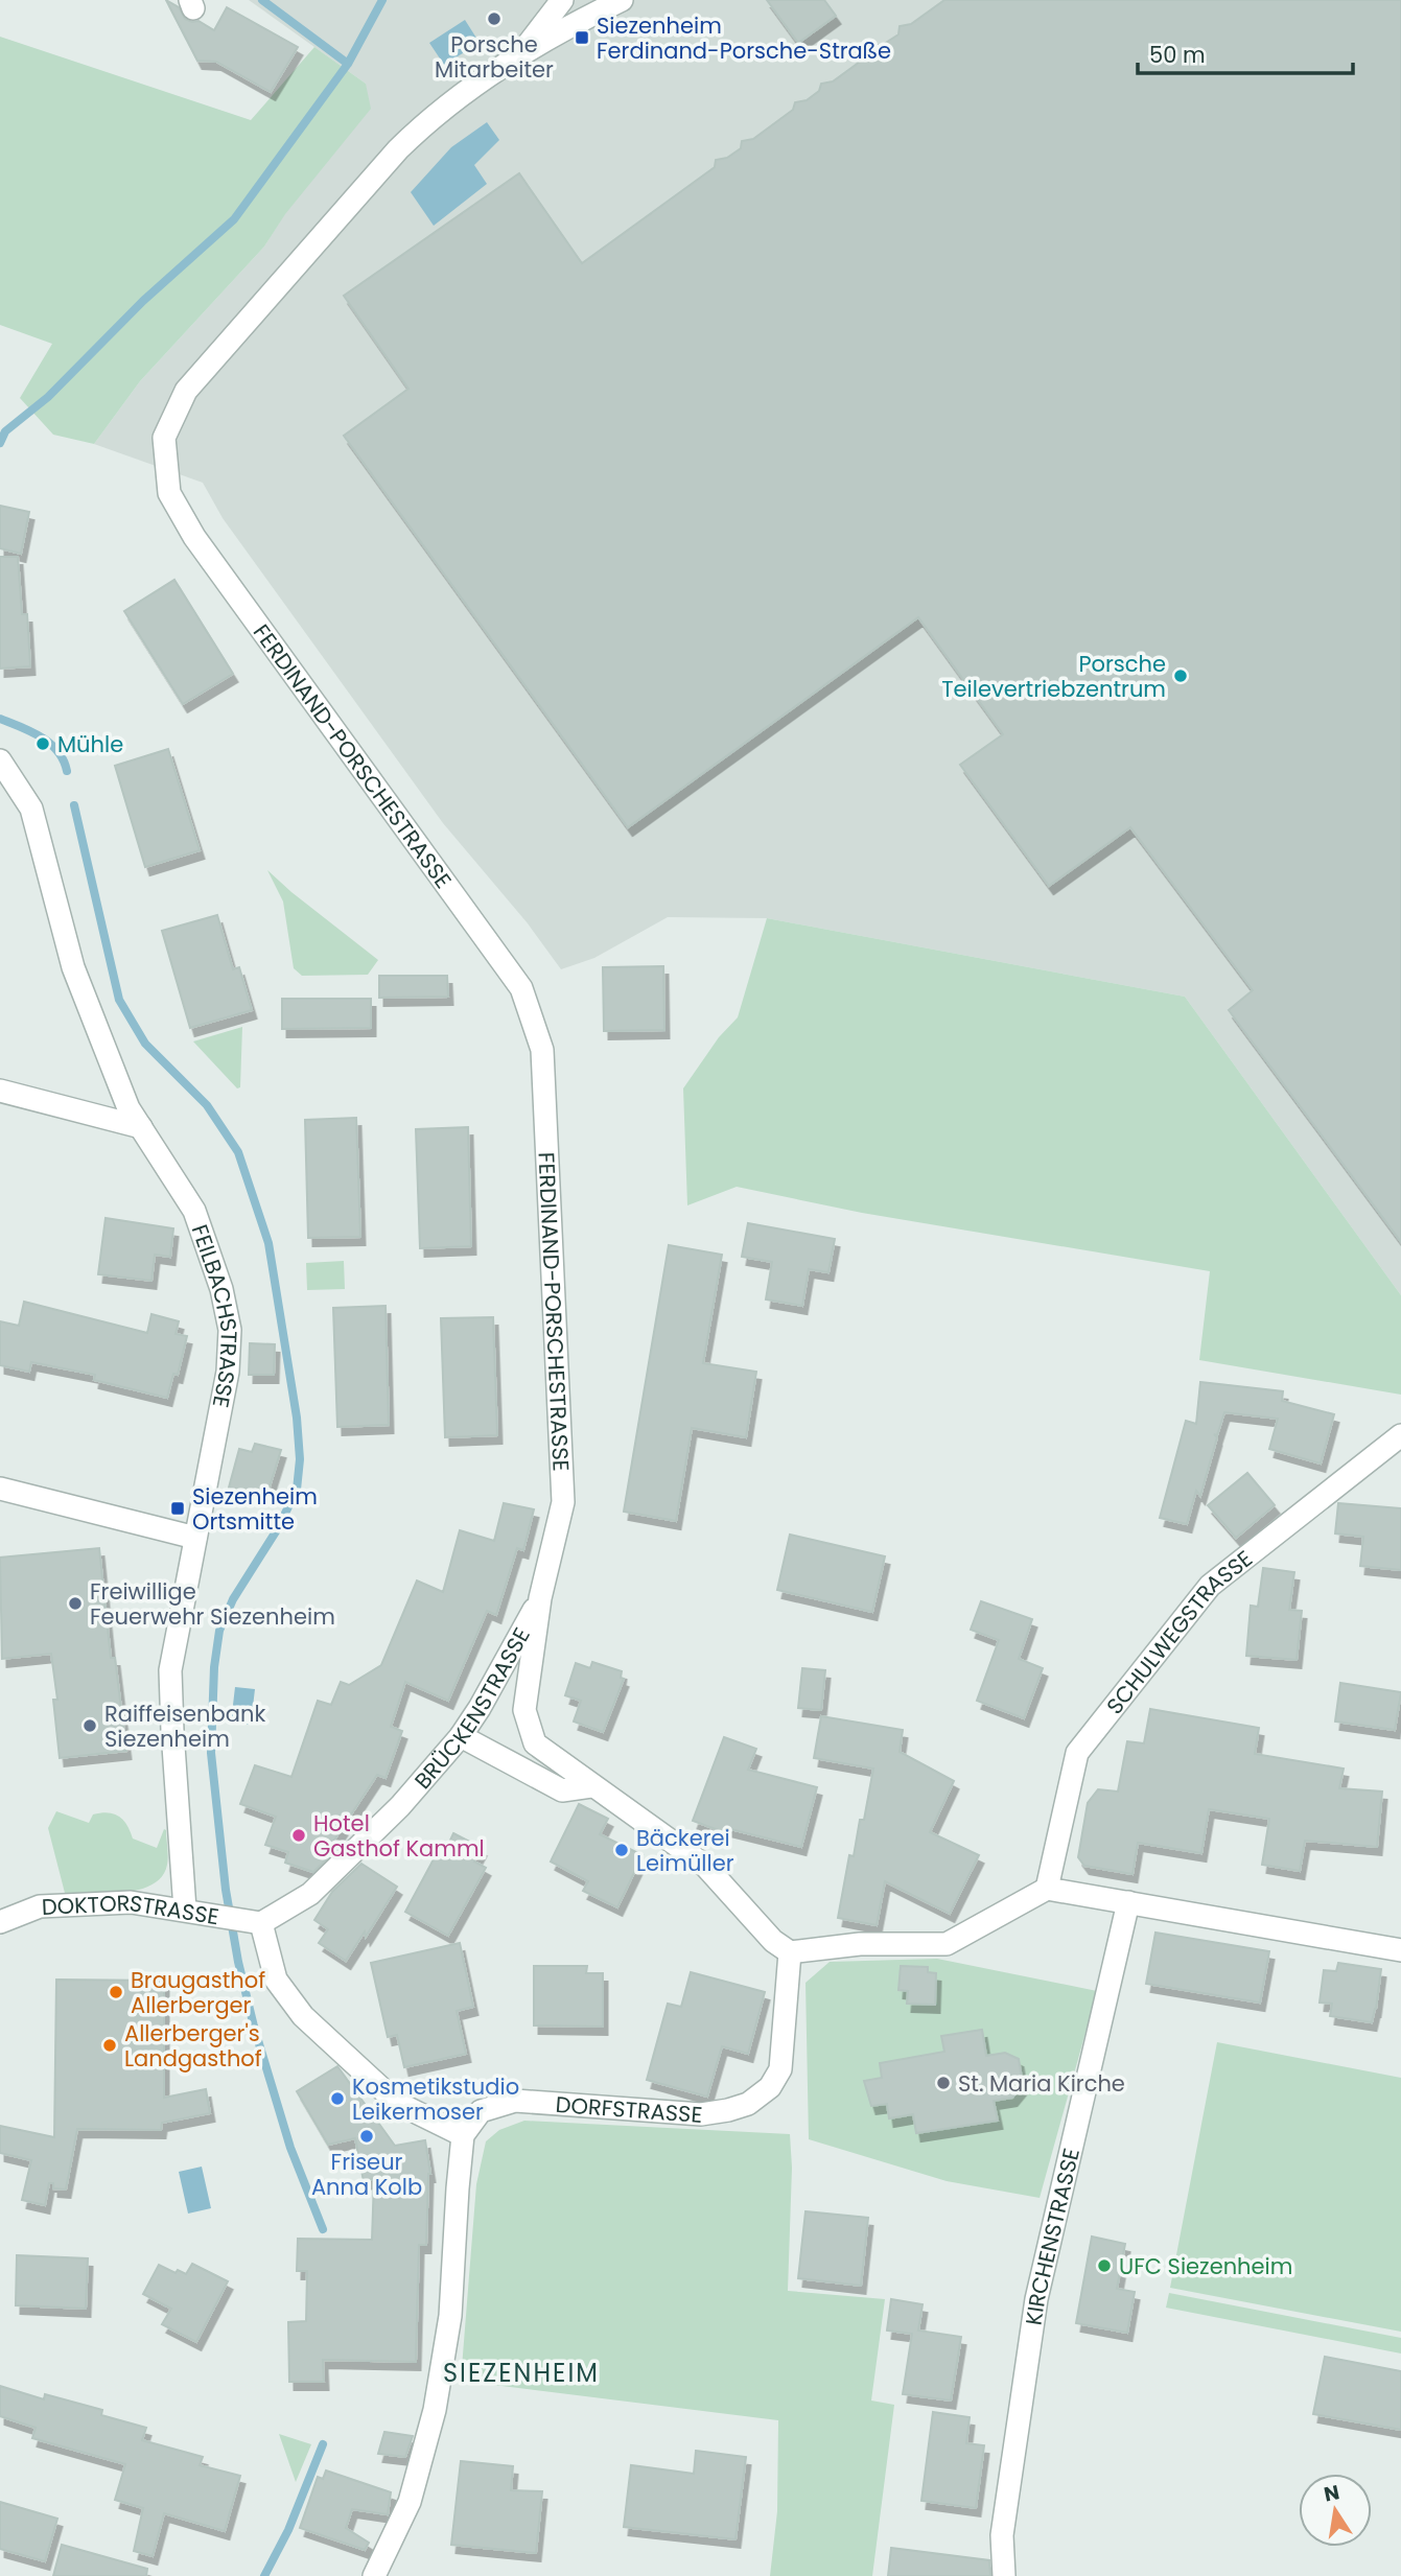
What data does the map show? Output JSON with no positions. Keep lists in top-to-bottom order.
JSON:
{
  "streets": {
    "street": [
      "FERDINAND-PORSCHESTRASSE",
      "FEILBACHSTRASSE",
      "SCHULWEGSTRASSE",
      "BRÜCKENSTRASSE",
      "DOKTORSTRASSE",
      "DORFSTRASSE",
      "KIRCHENSTRASSE"
    ]
  },
  "crossings": [
    ["FERDINAND-PORSCHESTRASSE", "BRÜCKENSTRASSE"],
    ["FEILBACHSTRASSE", "DOKTORSTRASSE"],
    ["BRÜCKENSTRASSE", "DOKTORSTRASSE"]
  ],
  "districts": ["SIEZENHEIM"],
  "places": {
    "other": [
      "Porsche Mitarbeiter",
      "Porsche Teilevertriebzentrum",
      "Mühle",
      "Freiwillige Feuerwehr Siezenheim",
      "Raiffeisenbank Siezenheim",
      "Hotel Gasthof Kamml",
      "Bäckerei Leimüller",
      "Braugasthof Allerberger",
      "Allerberger's Landgasthof",
      "St. Maria Kirche",
      "Kosmetikstudio Leikermoser",
      "Friseur Anna Kolb",
      "UFC Siezenheim"
    ],
    "transit": ["Siezenheim Ferdinand-Porsche-Straße", "Siezenheim Ortsmitte"]
  },
  "scale_bar": "50 m",
  "north": "top"
}
